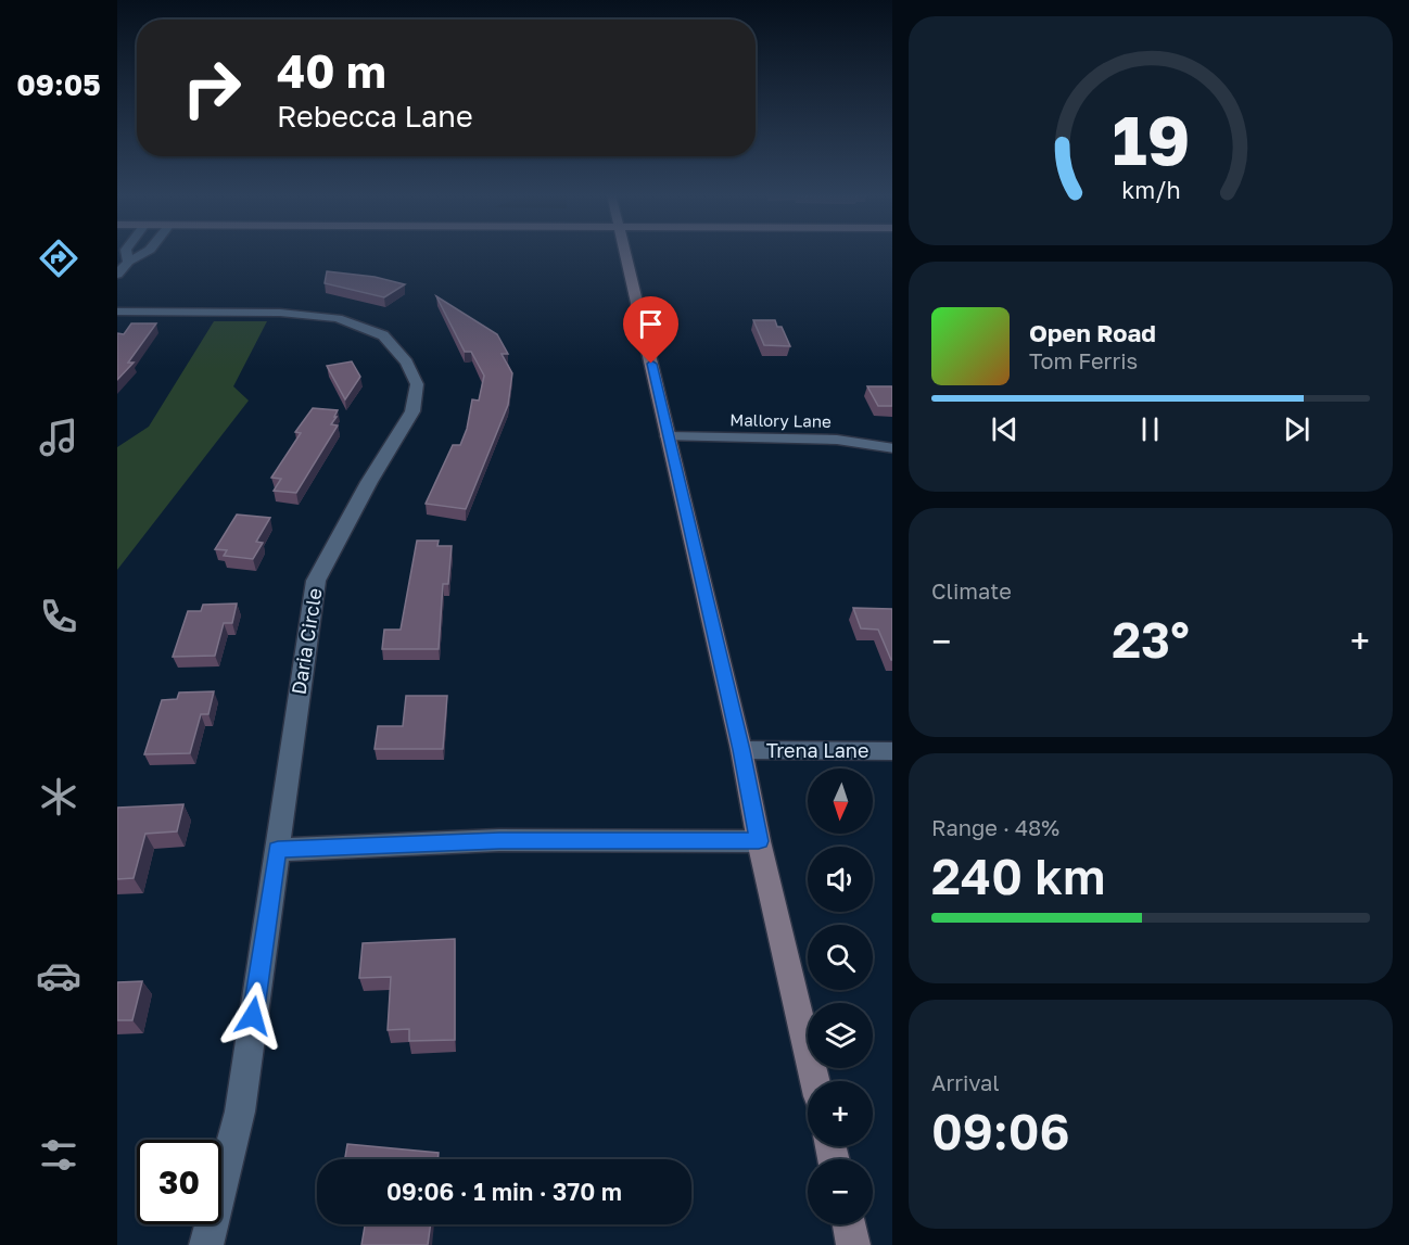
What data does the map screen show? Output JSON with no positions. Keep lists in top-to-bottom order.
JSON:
{
  "streets": {
    "street": ["Mallory Lane", "Daria Circle", "Trena Lane"]
  },
  "north": "bottom",
  "page": {
    "tabs": "09:05",
    "turn": ["40 m", "Rebecca Lane"],
    "song": ["Open Road", "Tom Ferris"],
    "tile": [
      "Climate",
      ["Range · 48%", "240 km"],
      ["Arrival", "09:06"]
    ],
    "heat": ["−", "23°", "+"],
    "map_buttons": ["+", "−"],
    "limit": "30",
    "trip": "09:06 · 1 min · 370 m",
    "gauge": ["19", "km/h"]
  }
}
